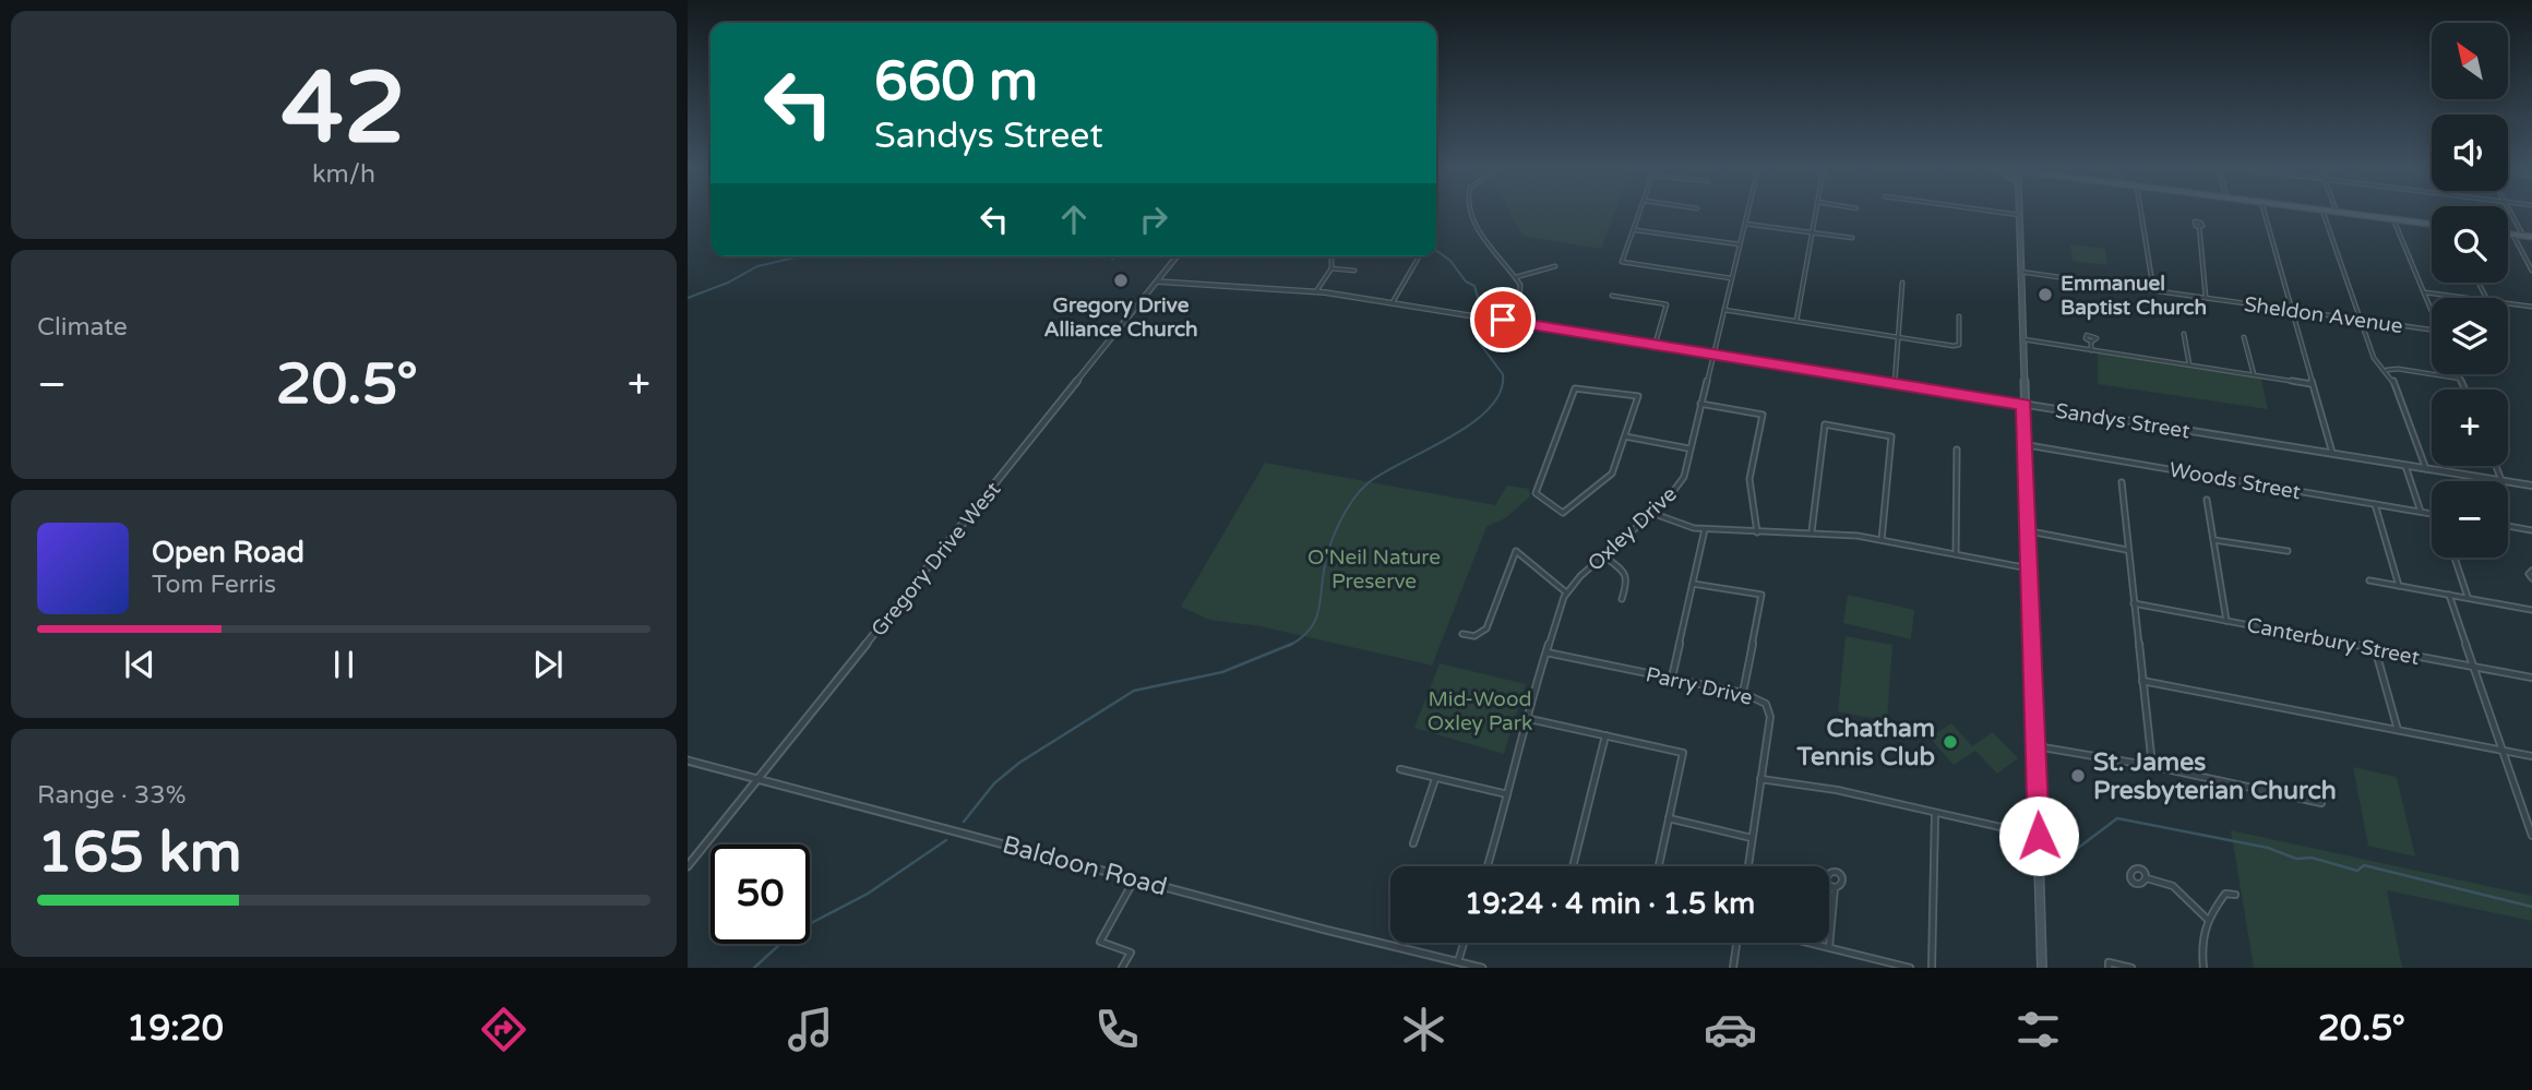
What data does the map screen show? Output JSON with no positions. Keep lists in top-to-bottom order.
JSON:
{
  "streets": {
    "street": [
      "Sheldon Avenue",
      "Sandys Street",
      "Woods Street",
      "Oxley Drive",
      "Gregory Drive West",
      "Canterbury Street",
      "Parry Drive",
      "Baldoon Road"
    ]
  },
  "crossings": [
    ["Sandys Street", "Oxley Drive"],
    ["Sandys Street", "Gregory Drive West"],
    ["Oxley Drive", "Parry Drive"],
    ["Gregory Drive West", "Baldoon Road"]
  ],
  "parks": ["O'Neil Nature Preserve", "Mid-Wood Oxley Park"],
  "places": [
    "Gregory Drive Alliance Church",
    "Emmanuel Baptist Church",
    "Chatham Tennis Club",
    "St. James Presbyterian Church"
  ],
  "north": "top left",
  "page": {
    "tile": [
      ["42", "km/h"],
      "Climate",
      ["Range · 33%", "165 km"]
    ],
    "map_buttons": ["+", "−"],
    "turn": ["660 m", "Sandys Street"],
    "heat": ["−", "20.5°", "+"],
    "song": ["Open Road", "Tom Ferris"],
    "limit": "50",
    "trip": "19:24 · 4 min · 1.5 km",
    "tabs": ["19:20", "20.5°"]
  }
}
